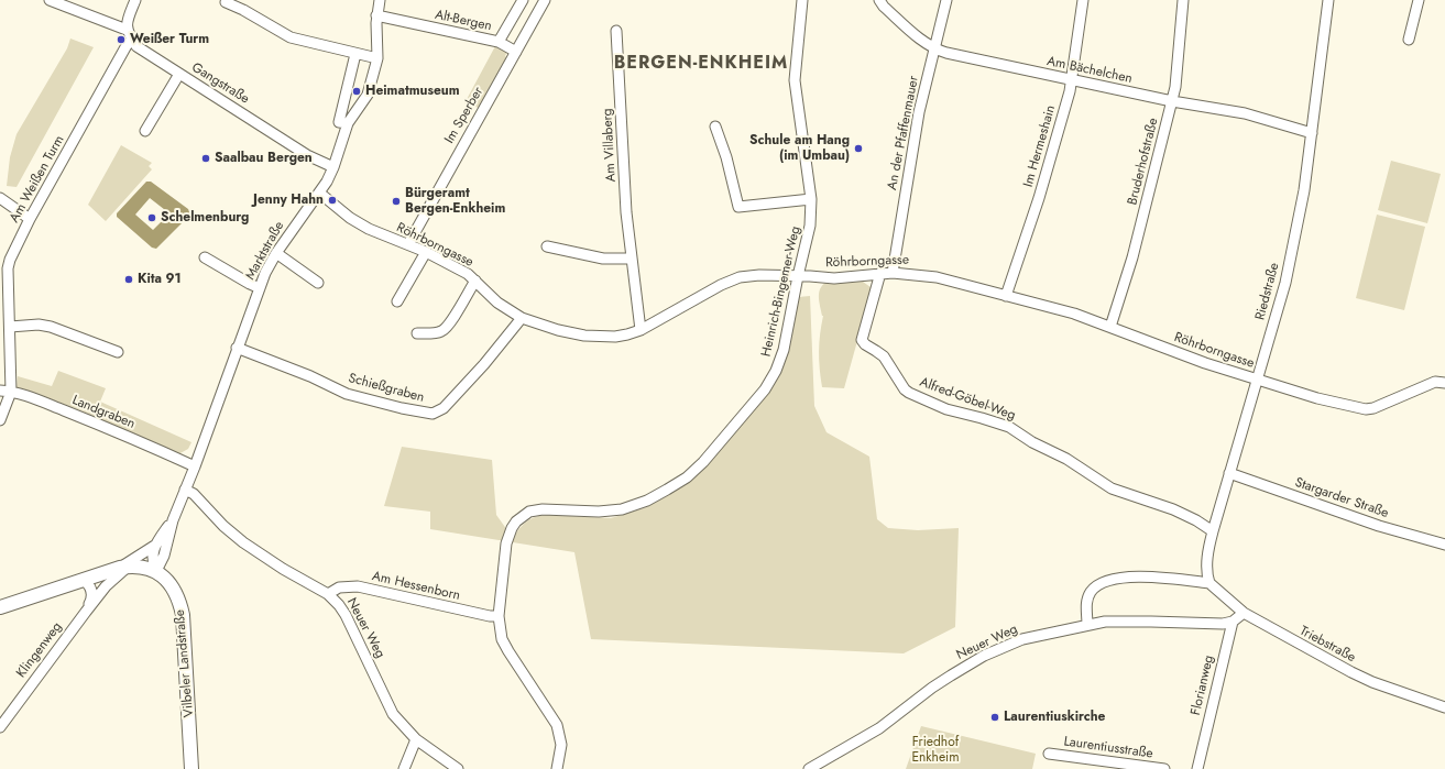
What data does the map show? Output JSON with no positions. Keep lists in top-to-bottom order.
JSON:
{
  "streets": {
    "main road": ["Vilbeler Landstraße"],
    "street": [
      "Alt-Bergen",
      "Am Bächelchen",
      "Gangstraße",
      "Im Sperber",
      "An der Pfaffenmauer",
      "Am Villaberg",
      "Im Hermeshain",
      "Bruderhofstraße",
      "Am Weißen Turm",
      "Röhrborngasse",
      "Marktstraße",
      "Heinrich-Bingemer-Weg",
      "Riedstraße",
      "Schießgraben",
      "Alfred-Göbel-Weg",
      "Landgraben",
      "Stargarder Straße",
      "Am Hessenborn",
      "Neuer Weg",
      "Triebstraße",
      "Klingenweg",
      "Florianweg",
      "Laurentiusstraße"
    ]
  },
  "crossings": [
    ["Alt-Bergen", "Im Sperber"],
    ["Alt-Bergen", "Marktstraße"],
    ["Am Bächelchen", "An der Pfaffenmauer"],
    ["Am Bächelchen", "Im Hermeshain"],
    ["Am Bächelchen", "Bruderhofstraße"],
    ["Am Bächelchen", "Riedstraße"],
    ["Gangstraße", "Am Weißen Turm"],
    ["Gangstraße", "Marktstraße"],
    ["Im Sperber", "Röhrborngasse"],
    ["An der Pfaffenmauer", "Röhrborngasse"],
    ["Am Villaberg", "Röhrborngasse"],
    ["Im Hermeshain", "Röhrborngasse"],
    ["Bruderhofstraße", "Röhrborngasse"],
    ["Am Weißen Turm", "Landgraben"],
    ["Röhrborngasse", "Marktstraße"],
    ["Röhrborngasse", "Heinrich-Bingemer-Weg"],
    ["Röhrborngasse", "Riedstraße"],
    ["Röhrborngasse", "Schießgraben"],
    ["Röhrborngasse", "Alfred-Göbel-Weg"],
    ["Marktstraße", "Schießgraben"],
    ["Marktstraße", "Landgraben"],
    ["Marktstraße", "Neuer Weg"],
    ["Marktstraße", "Klingenweg"],
    ["Marktstraße", "Vilbeler Landstraße"],
    ["Heinrich-Bingemer-Weg", "Am Hessenborn"],
    ["Riedstraße", "Alfred-Göbel-Weg"],
    ["Riedstraße", "Stargarder Straße"],
    ["Riedstraße", "Triebstraße"],
    ["Am Hessenborn", "Neuer Weg"],
    ["Neuer Weg", "Florianweg"]
  ],
  "districts": ["BERGEN-ENKHEIM"],
  "parks": ["Friedhof Enkheim"],
  "places": [
    "Weißer Turm",
    "Heimatmuseum",
    "Schule am Hang (im Umbau)",
    "Saalbau Bergen",
    "Jenny Hahn",
    "Bürgeramt Bergen-Enkheim",
    "Schelmenburg",
    "Kita 91",
    "Laurentiuskirche"
  ]
}
